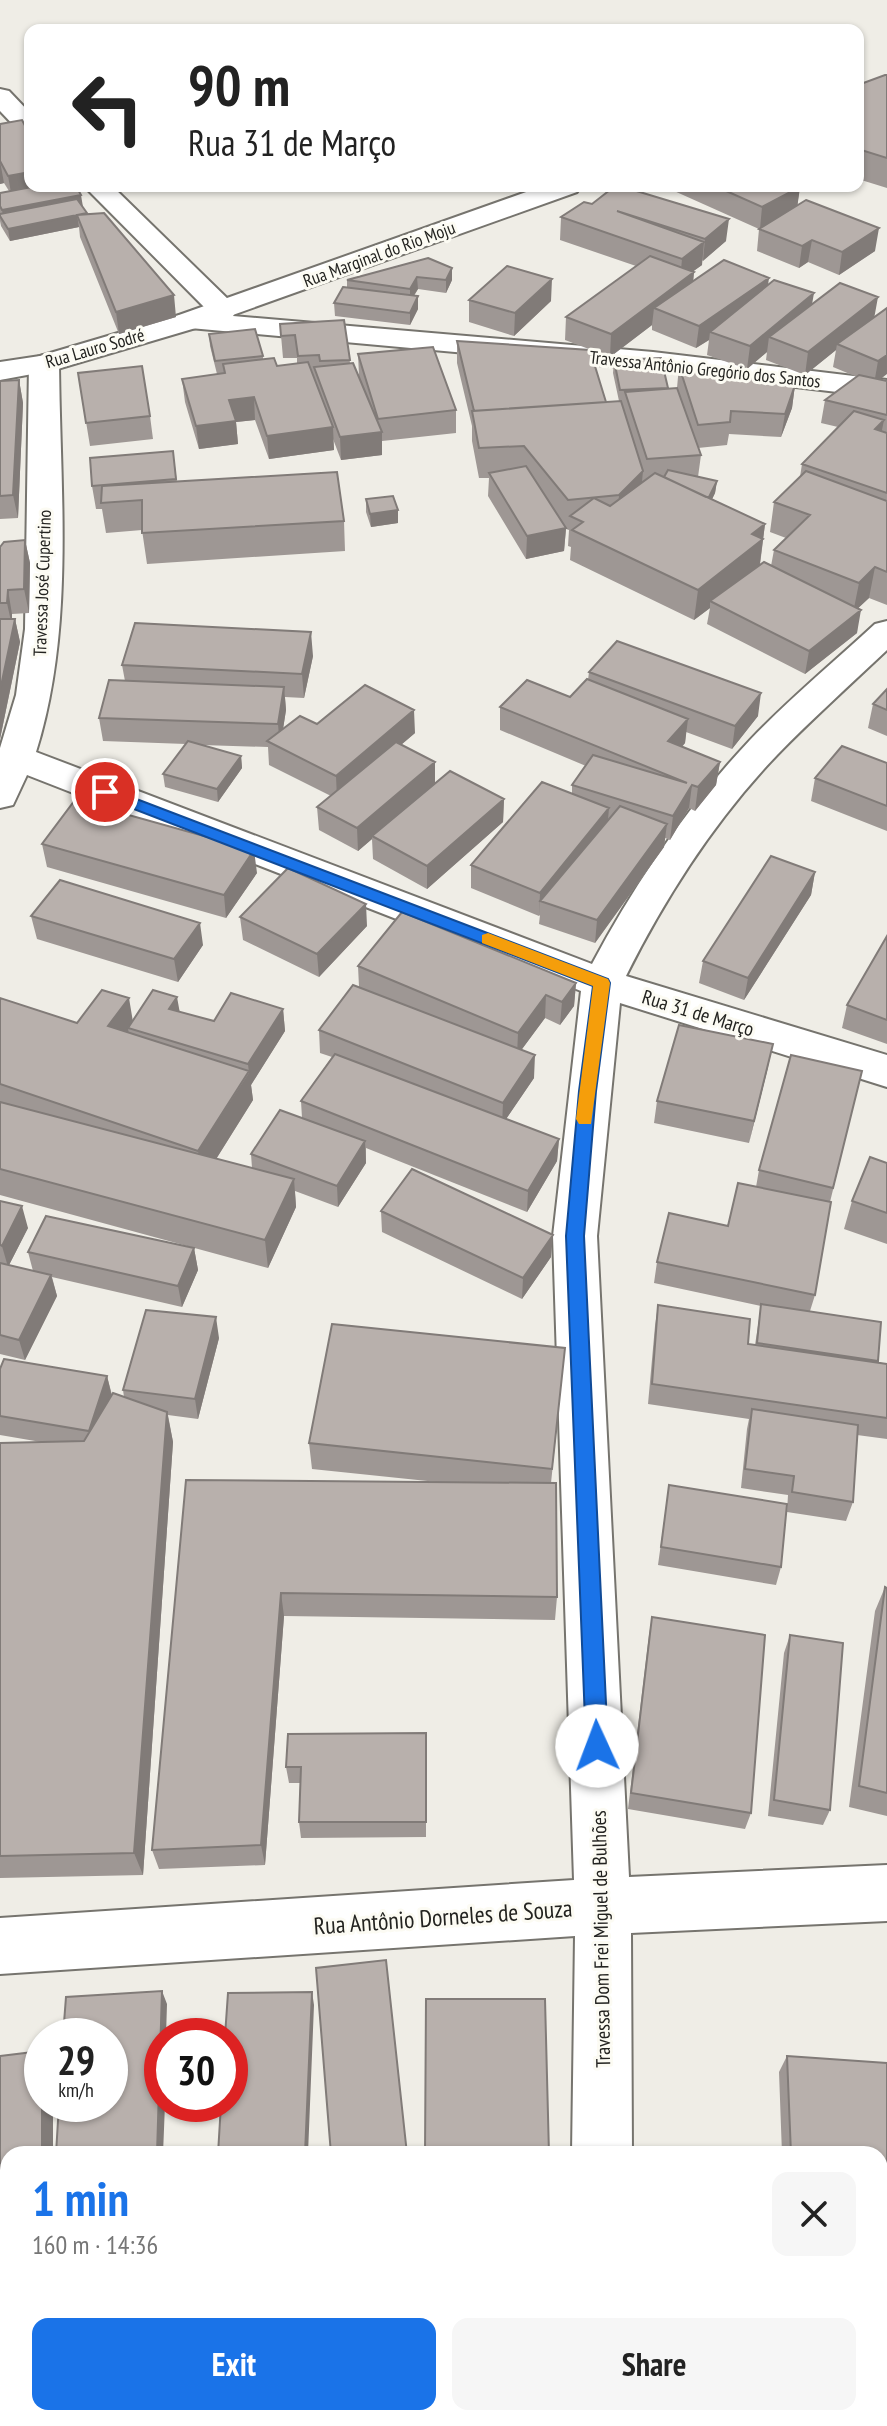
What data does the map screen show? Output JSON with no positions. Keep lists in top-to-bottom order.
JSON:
{
  "streets": {
    "street": [
      "Rua Marginal do Rio Moju",
      "Rua Lauro Sodré",
      "Travessa Antônio Gregório dos Santos",
      "Travessa José Cupertino",
      "Rua 31 de Março",
      "Rua Antônio Dorneles de Souza",
      "Travessa Dom Frei Miguel de Bulhões"
    ]
  },
  "crossings": [
    ["Rua Marginal do Rio Moju", "Rua Lauro Sodré"],
    ["Rua Marginal do Rio Moju", "Travessa Antônio Gregório dos Santos"],
    ["Rua Lauro Sodré", "Travessa Antônio Gregório dos Santos"],
    ["Rua Lauro Sodré", "Travessa José Cupertino"],
    ["Travessa José Cupertino", "Rua 31 de Março"],
    ["Rua 31 de Março", "Travessa Dom Frei Miguel de Bulhões"],
    ["Rua Antônio Dorneles de Souza", "Travessa Dom Frei Miguel de Bulhões"]
  ],
  "page": {
    "turn": ["90 m", "Rua 31 de Março"],
    "speed": "29 km/h",
    "limit": "30",
    "heading": ["1 min", "160 m · 14:36"],
    "buttons": ["Exit", "Share"]
  }
}
